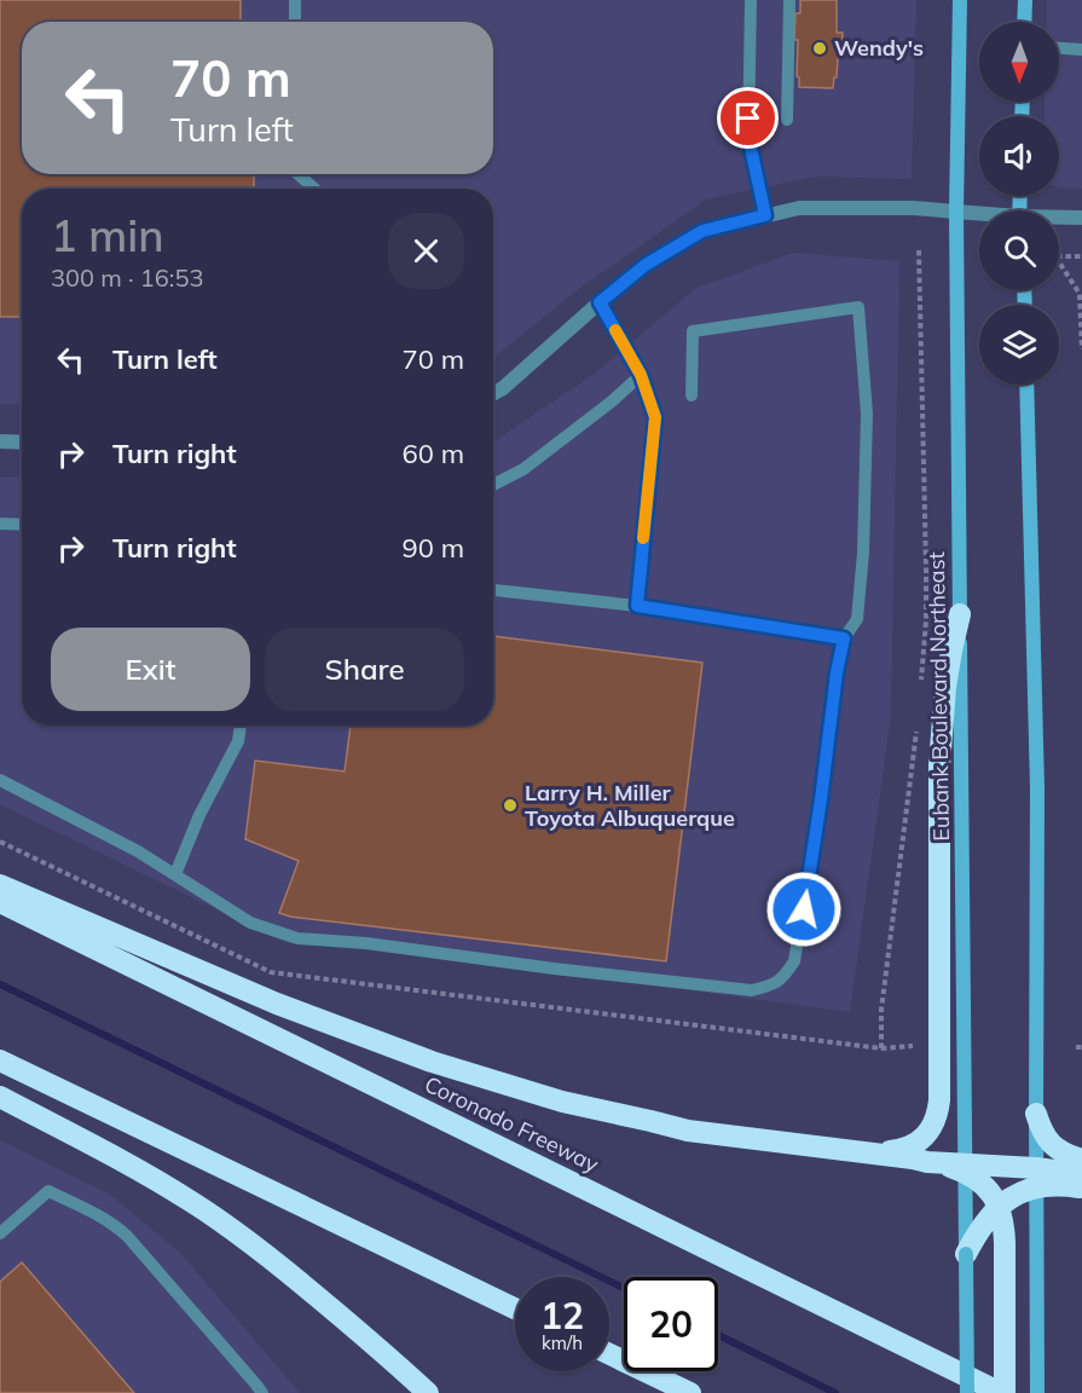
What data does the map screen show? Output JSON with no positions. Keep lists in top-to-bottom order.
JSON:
{
  "streets": {
    "highway": ["Coronado Freeway"],
    "main road": ["Eubank Boulevard Northeast"]
  },
  "places": ["Wendy's", "Larry H. Miller Toyota Albuquerque"],
  "north": "bottom",
  "page": {
    "turn": ["70 m", "Turn left"],
    "heading": ["1 min", "300 m · 16:53"],
    "list": [
      {
        "name": "Turn left",
        "value": "70 m"
      },
      {
        "name": "Turn right",
        "value": "60 m"
      },
      {
        "name": "Turn right",
        "value": "90 m"
      }
    ],
    "buttons": ["Exit", "Share"],
    "speed": "12 km/h",
    "limit": "20"
  }
}
